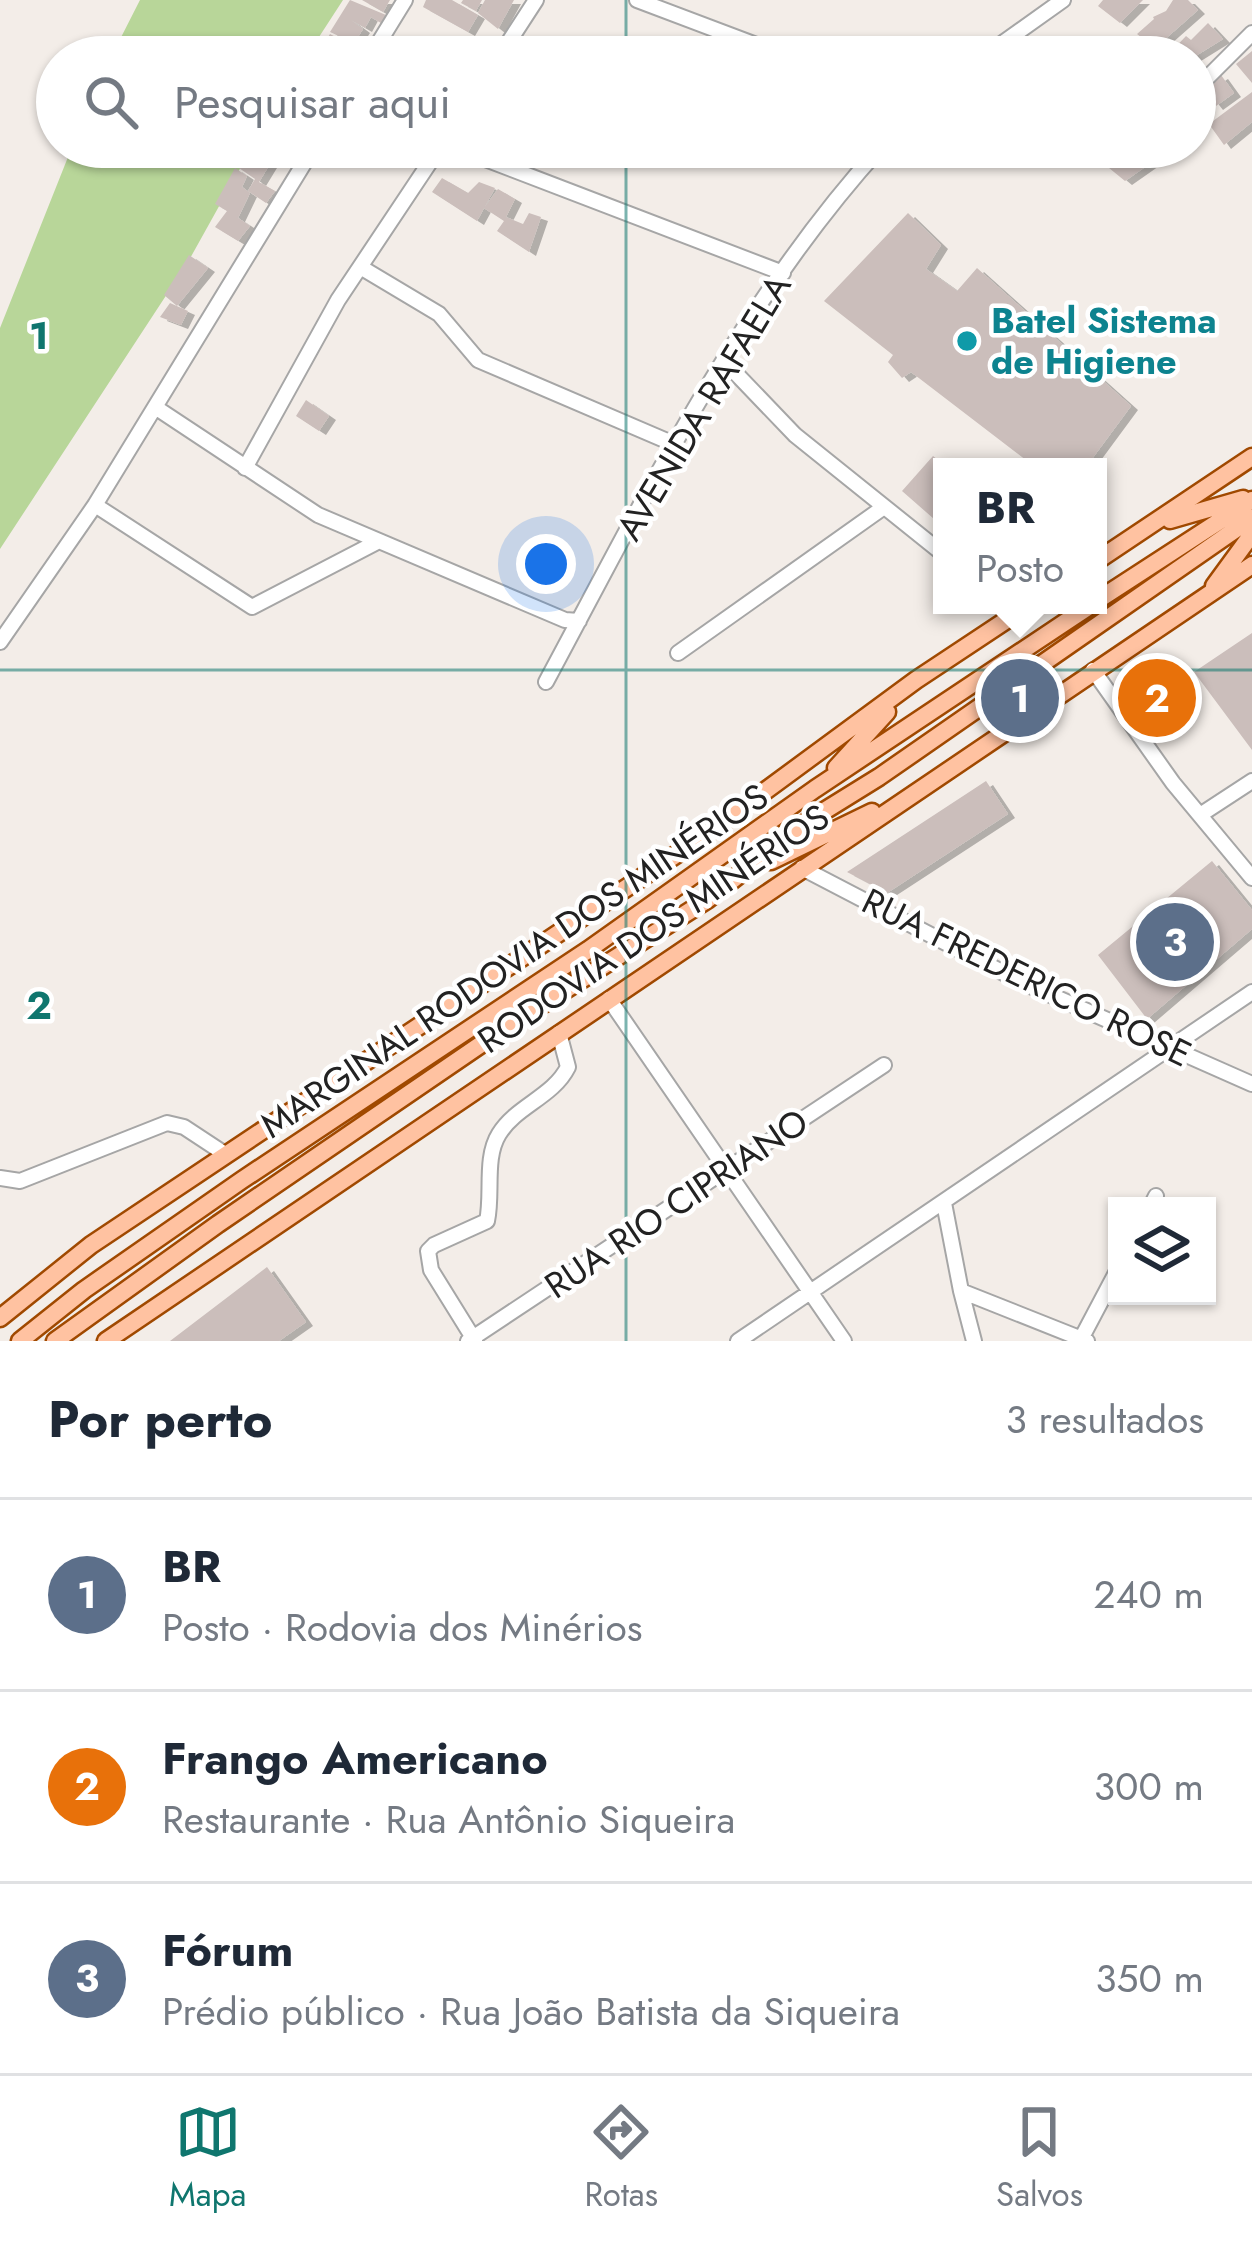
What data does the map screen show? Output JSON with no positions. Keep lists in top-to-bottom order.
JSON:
{
  "streets": {
    "main road": ["RODOVIA DOS MINÉRIOS", "MARGINAL RODOVIA DOS MINÉRIOS"],
    "street": ["AVENIDA RAFAELA", "RUA FREDERICO ROSE", "RUA RIO CIPRIANO"]
  },
  "places": ["Batel Sistema de Higiene"],
  "page": {
    "search": "Pesquisar aqui",
    "popup": ["BR", "Posto"],
    "pins": ["1", "2", "3"],
    "heading": ["Por perto", "3 resultados"],
    "list": [
      {
        "mark": "1",
        "name": "BR",
        "note": "Posto · Rodovia dos Minérios",
        "value": "240 m"
      },
      {
        "mark": "2",
        "name": "Frango Americano",
        "note": "Restaurante · Rua Antônio Siqueira",
        "value": "300 m"
      },
      {
        "mark": "3",
        "name": "Fórum",
        "note": "Prédio público · Rua João Batista da Siqueira",
        "value": "350 m"
      }
    ],
    "nav": ["Mapa", "Rotas", "Salvos"]
  },
  "grid": {
    "rows": ["1", "2"]
  }
}
